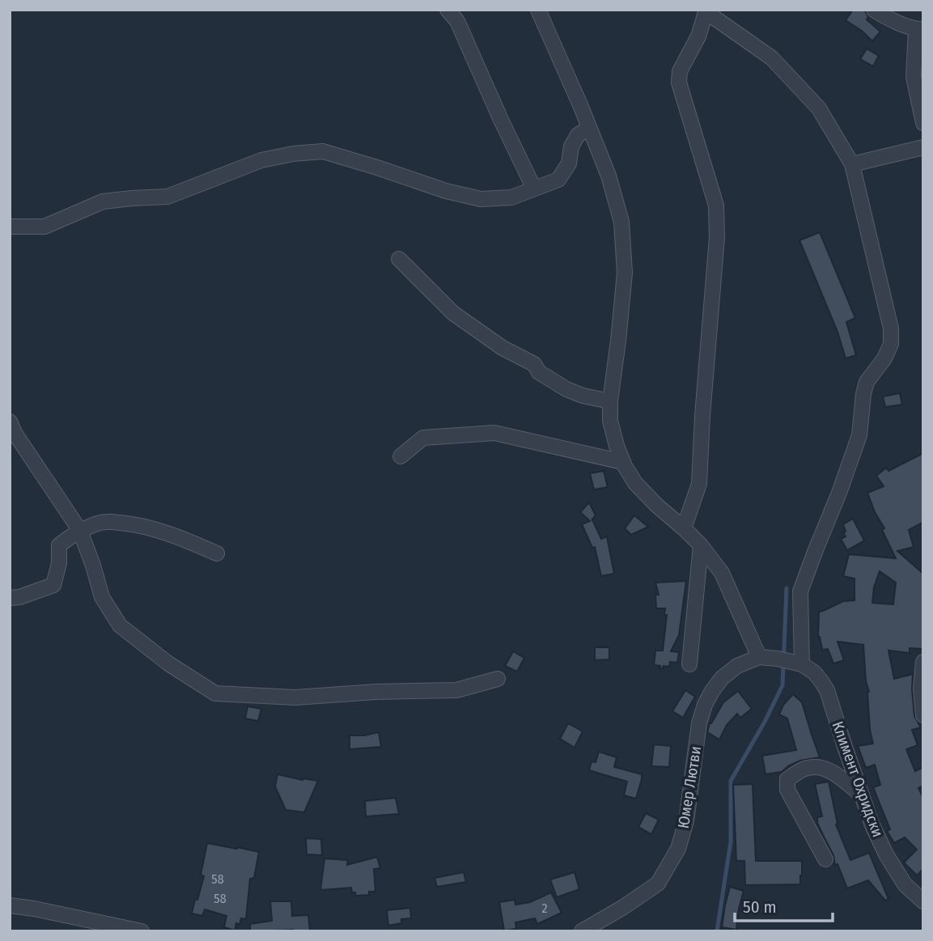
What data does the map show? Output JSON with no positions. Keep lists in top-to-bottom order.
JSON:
{
  "streets": {
    "street": ["Климент Охридски", "Юмер Лютви"]
  },
  "crossings": [
    ["Климент Охридски", "Юмер Лютви"]
  ],
  "house_numbers": ["58", "58", "2"],
  "scale_bar": "50 m"
}
